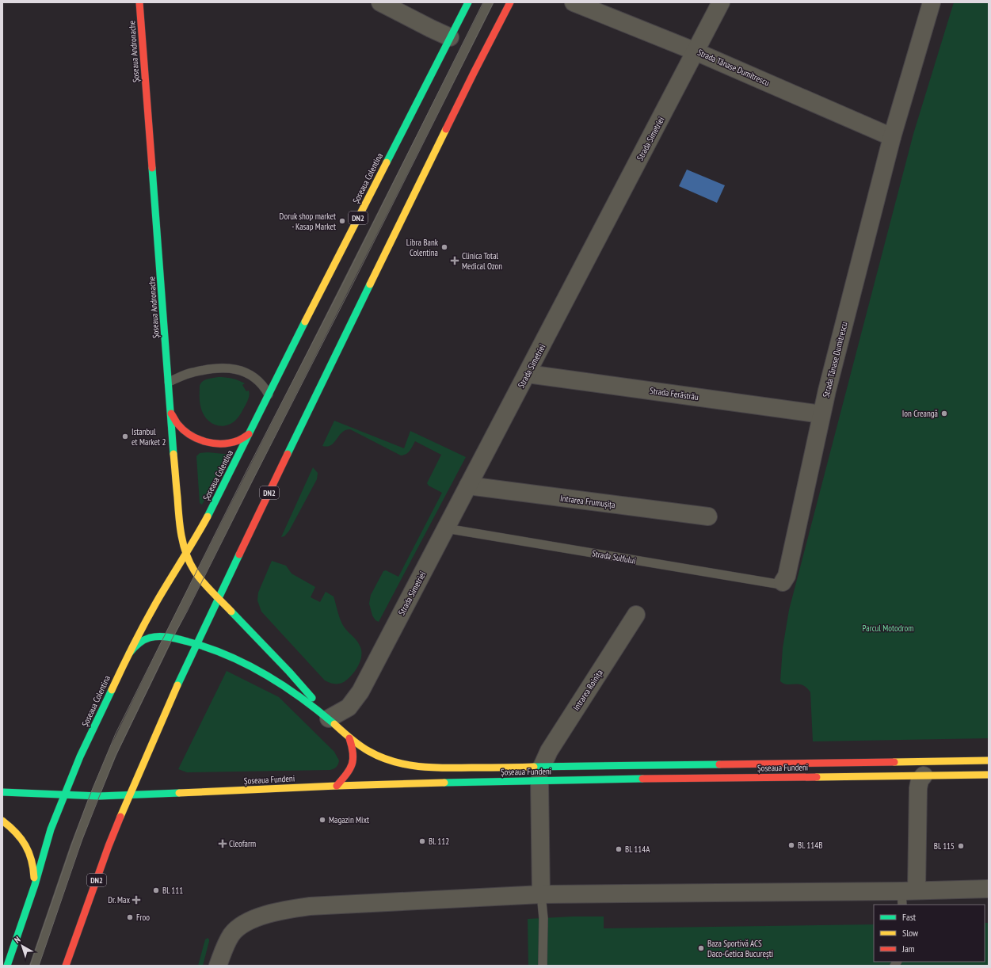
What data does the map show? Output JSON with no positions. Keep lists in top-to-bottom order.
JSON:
{
  "streets": {
    "main road": [
      "Șoseaua Andronache",
      "Șoseaua Colentina",
      "DN2",
      "Șoseaua Fundeni"
    ],
    "street": [
      "Strada Tănase Dumitrescu",
      "Strada Simetriei",
      "Strada Ferăstrău",
      "Intrarea Frumușița",
      "Intrarea Roinița"
    ],
    "lane": ["Strada Sulfului"]
  },
  "crossings": [
    ["Șoseaua Andronache", "Șoseaua Colentina"],
    ["Șoseaua Andronache", "DN2"],
    ["Șoseaua Andronache", "Șoseaua Fundeni"],
    ["Strada Tănase Dumitrescu", "Strada Simetriei"],
    ["Strada Tănase Dumitrescu", "Strada Ferăstrău"],
    ["Strada Tănase Dumitrescu", "Strada Sulfului"],
    ["Strada Simetriei", "Strada Ferăstrău"],
    ["Strada Simetriei", "Intrarea Frumușița"],
    ["Strada Simetriei", "Strada Sulfului"],
    ["Strada Simetriei", "Șoseaua Fundeni"],
    ["Șoseaua Colentina", "Șoseaua Fundeni"],
    ["DN2", "Șoseaua Fundeni"],
    ["Intrarea Roinița", "Șoseaua Fundeni"]
  ],
  "parks": ["Parcul Motodrom"],
  "places": {
    "other": [
      "Doruk shop market - Kasap Market",
      "Libra Bank Colentina",
      "Ion Creangă",
      "Istanbul et Market 2",
      "Magazin Mixt",
      "Bl. 112",
      "Bl. 114B",
      "Bl. 115",
      "Bl. 114A",
      "Bl. 111",
      "Froo",
      "Baza Sportivă ACS Daco-Getica București"
    ],
    "health": ["Clinica Total Medical Ozon", "Cleofarm", "Dr. Max"]
  },
  "legend": ["Fast", "Slow", "Jam"],
  "north": "top left"
}
